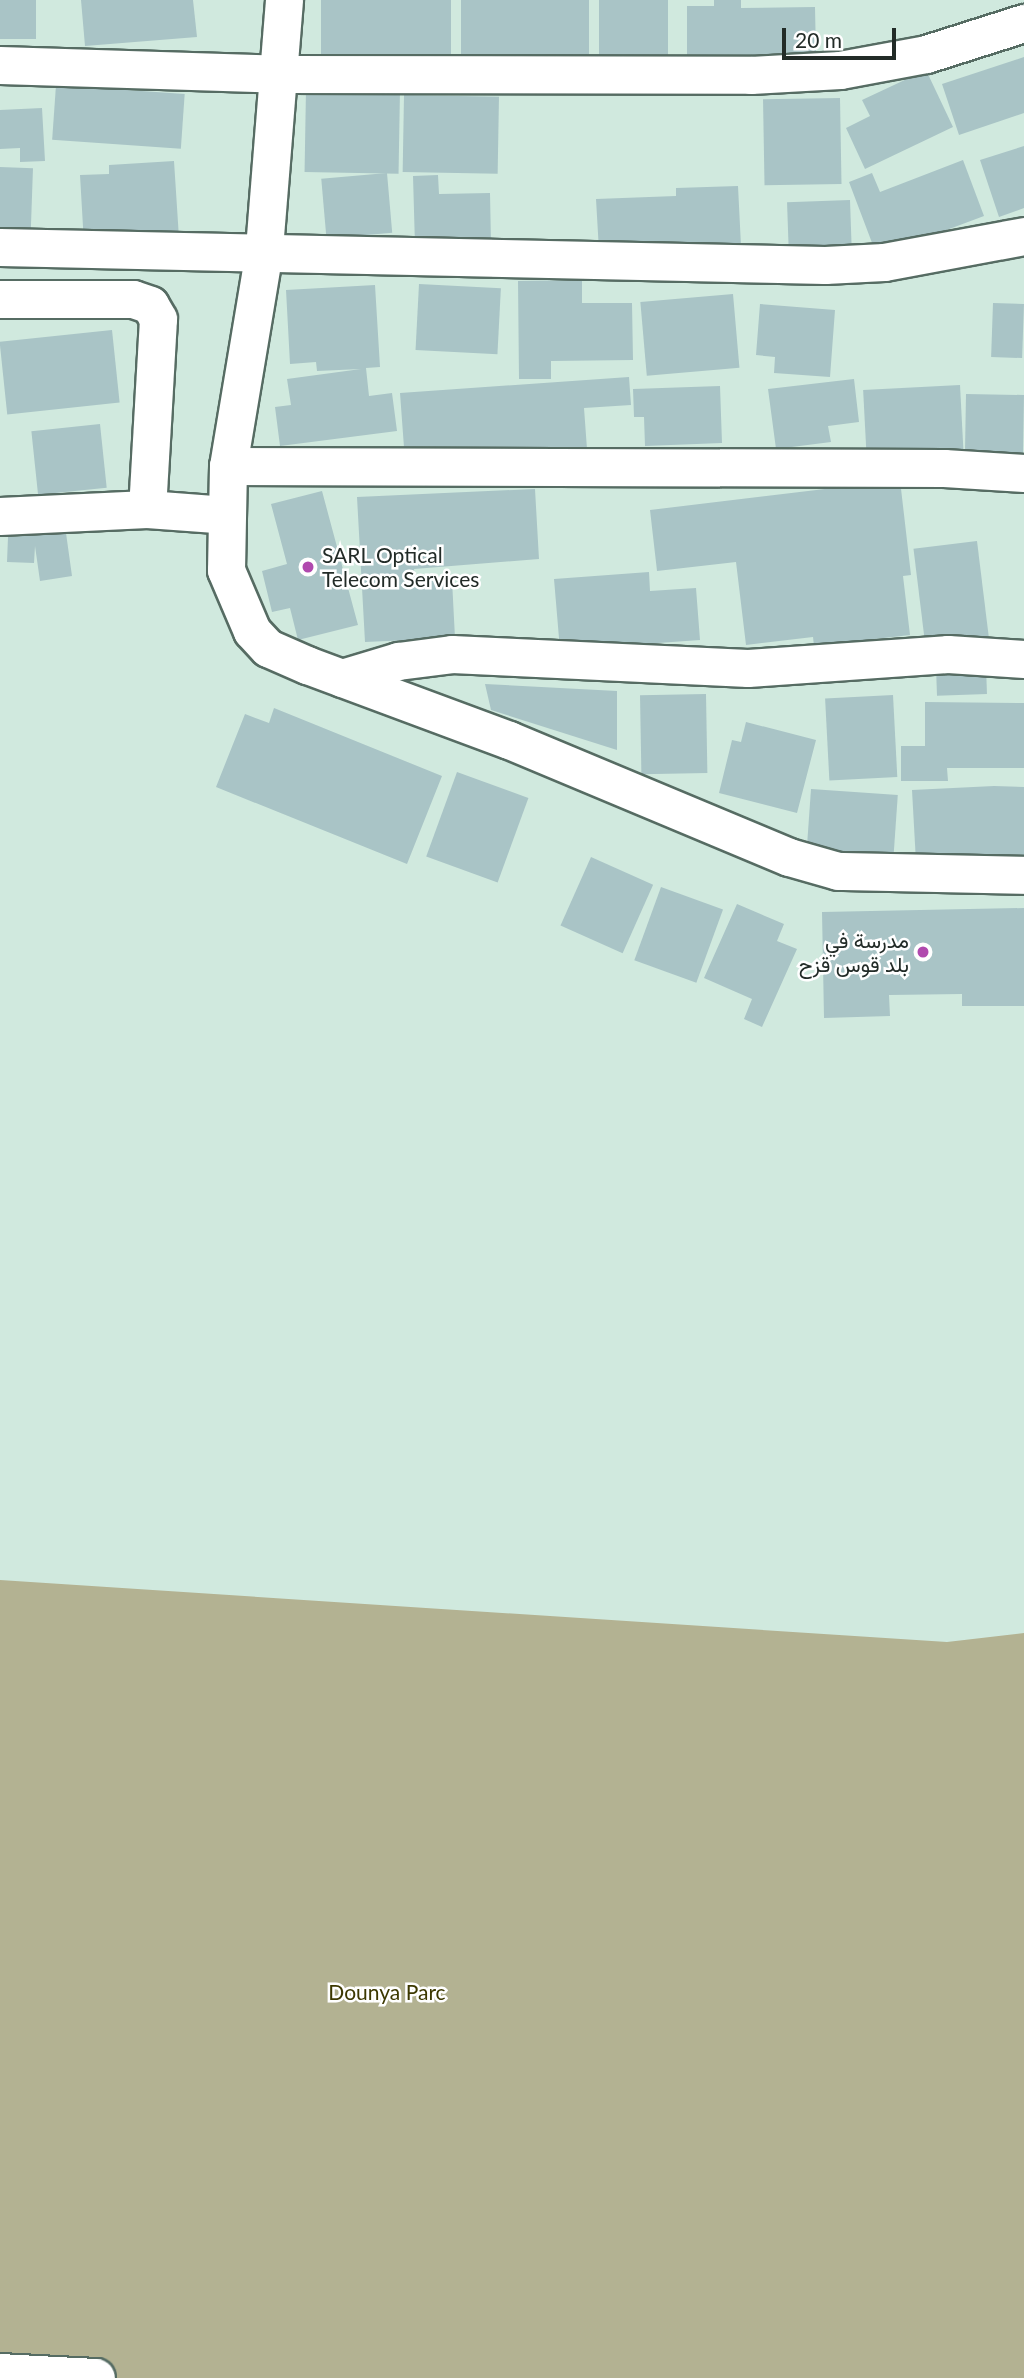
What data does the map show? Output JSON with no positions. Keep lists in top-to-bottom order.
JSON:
{
  "parks": ["Dounya Parc"],
  "places": ["SARL Optical Telecom Services", "مدرسة في بلد قوس قزح"],
  "scale_bar": "20 m"
}
